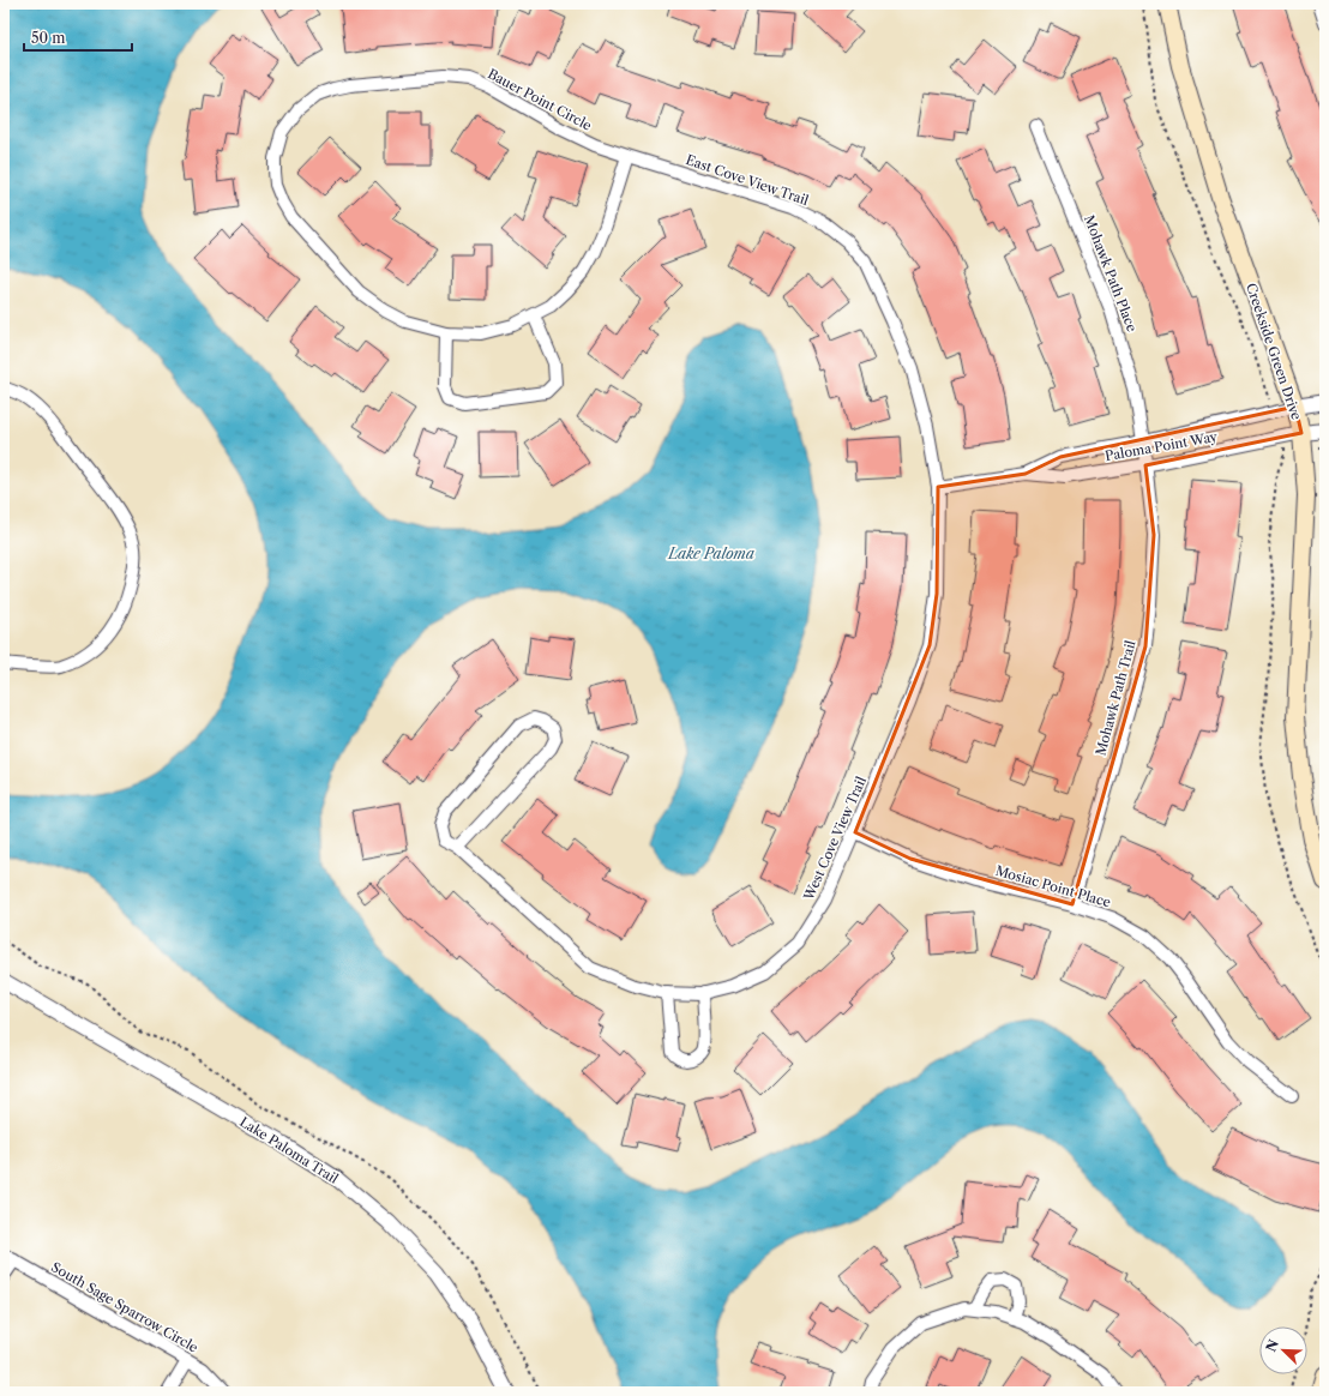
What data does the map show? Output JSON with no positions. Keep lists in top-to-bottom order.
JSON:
{
  "streets": {
    "main road": ["Creekside Green Drive"],
    "street": [
      "Bauer Point Circle",
      "East Cove View Trail",
      "Mohawk Path Place",
      "Paloma Point Way",
      "Mohawk Path Trail",
      "West Cove View Trail",
      "Mosiac Point Place",
      "Lake Paloma Trail",
      "South Sage Sparrow Circle"
    ]
  },
  "crossings": [
    ["Bauer Point Circle", "East Cove View Trail"],
    ["East Cove View Trail", "Paloma Point Way"],
    ["East Cove View Trail", "West Cove View Trail"],
    ["Mohawk Path Place", "Paloma Point Way"],
    ["Mohawk Path Place", "Mohawk Path Trail"],
    ["Creekside Green Drive", "Paloma Point Way"],
    ["Paloma Point Way", "Mohawk Path Trail"],
    ["Paloma Point Way", "West Cove View Trail"],
    ["Mohawk Path Trail", "Mosiac Point Place"],
    ["West Cove View Trail", "Mosiac Point Place"]
  ],
  "water": ["Lake Paloma"],
  "scale_bar": "50 m",
  "north": "top left"
}
